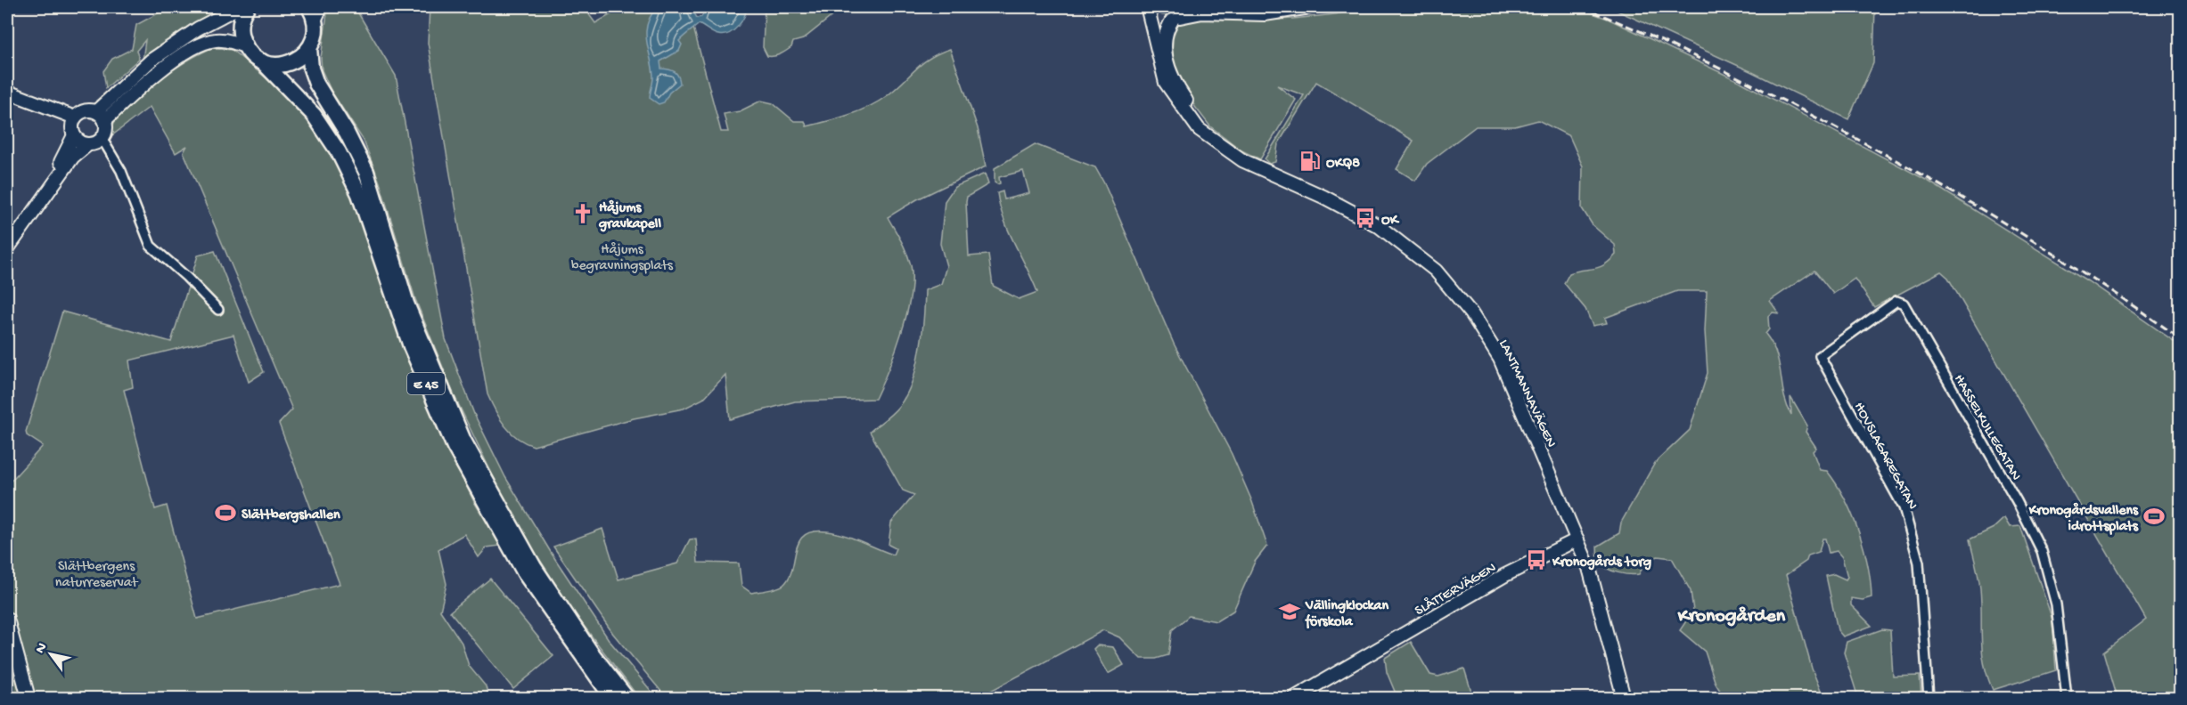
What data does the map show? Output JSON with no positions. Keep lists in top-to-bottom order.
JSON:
{
  "streets": {
    "highway": ["E 45"],
    "street": [
      "LANTMANNAVÄGEN",
      "HASSELKULLEGATAN",
      "HOVSLAGAREGATAN",
      "SLÅTTERVÄGEN"
    ]
  },
  "crossings": [
    ["LANTMANNAVÄGEN", "SLÅTTERVÄGEN"],
    ["HASSELKULLEGATAN", "HOVSLAGAREGATAN"]
  ],
  "districts": ["Kronogården"],
  "parks": ["Håjums begravningsplats", "Slättbergens naturreservat"],
  "places": {
    "fuel station": ["OKQ8"],
    "church": ["Håjums gravkapell"],
    "bus stop": ["OK", "Kronogårds torg"],
    "sports": ["Slättbergshallen", "Kronogårdsvallens idrottsplats"],
    "school or university": ["Vällingklockan förskola"]
  },
  "north": "top left"
}
